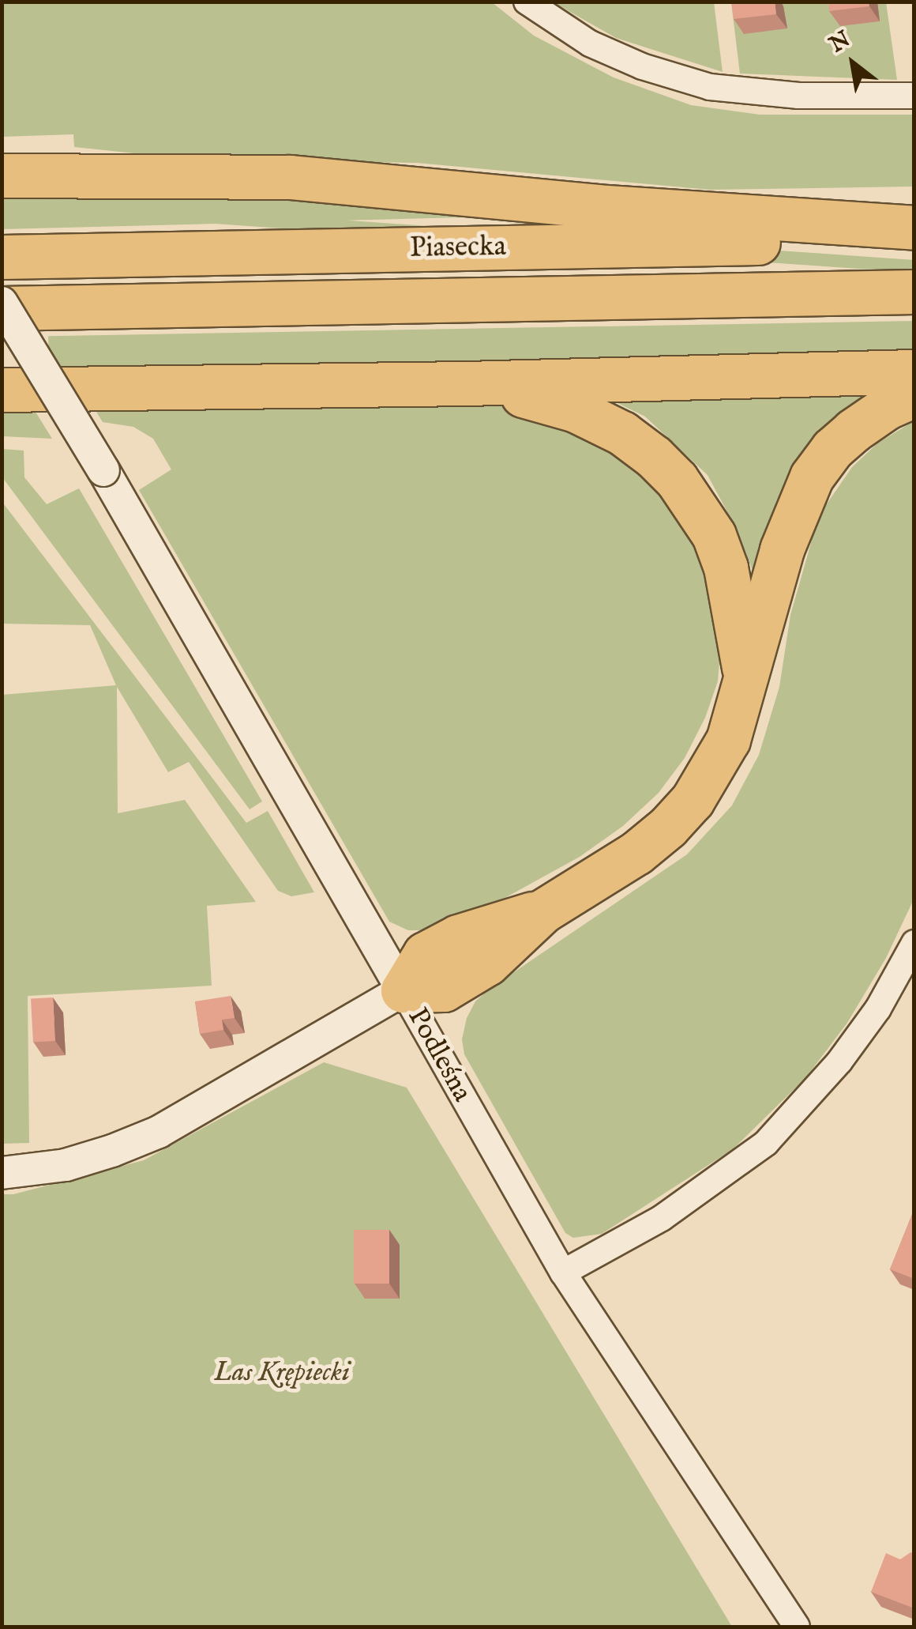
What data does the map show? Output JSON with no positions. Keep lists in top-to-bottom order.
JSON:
{
  "streets": {
    "highway": ["Piasecka"],
    "street": ["Podleśna"]
  },
  "parks": ["Las Krępiecki"],
  "north": "top left"
}
